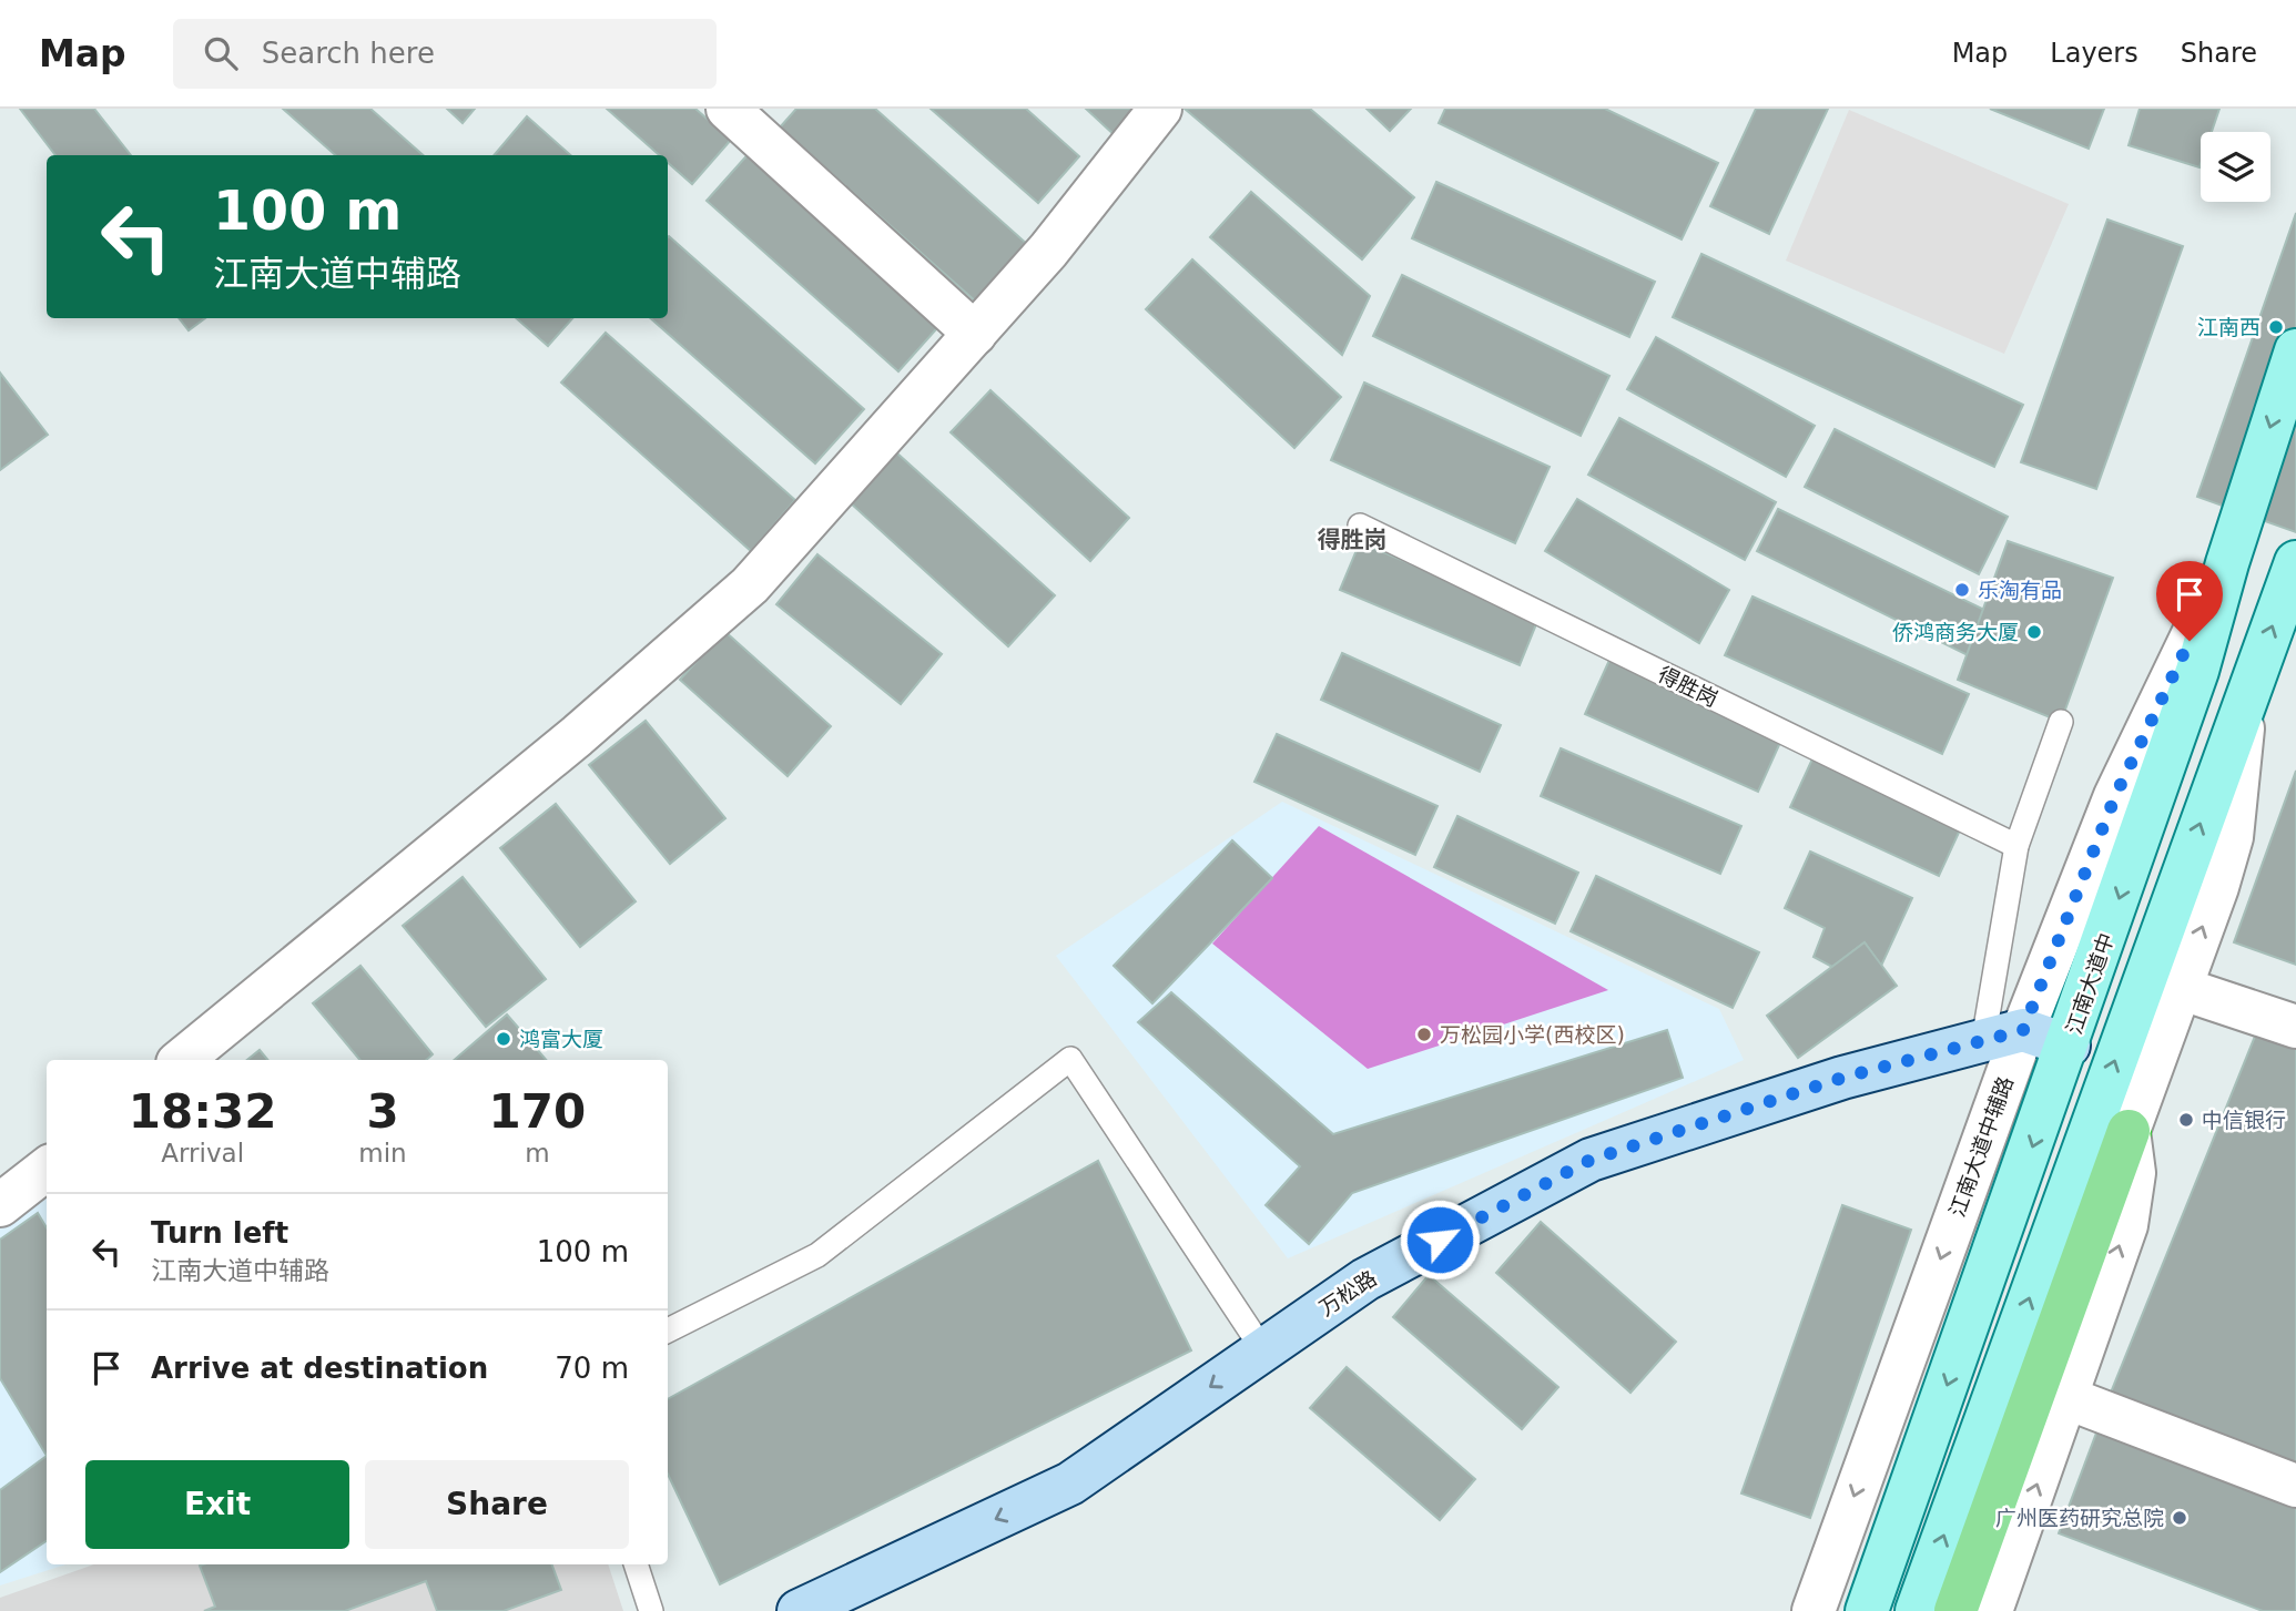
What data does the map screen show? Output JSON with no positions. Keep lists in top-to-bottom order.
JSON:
{
  "streets": {
    "main road": ["江南大道中"],
    "street": ["江南大道中辅路", "万松路"],
    "lane": ["得胜岗"]
  },
  "crossings": [
    ["江南大道中", "江南大道中辅路"],
    ["江南大道中辅路", "万松路"]
  ],
  "one_way": ["万松路"],
  "districts": ["得胜岗"],
  "places": [
    "江南西",
    "乐淘有品",
    "侨鸿商务大厦",
    "万松园小学(西校区)",
    "鸿富大厦",
    "中信银行",
    "广州医药研究总院"
  ],
  "page": {
    "header": "Map",
    "search": "Search here",
    "nav": ["Map", "Layers", "Share"],
    "turn": ["100 m", "江南大道中辅路"],
    "eta": [
      "18:32",
      "Arrival",
      "3",
      "min",
      "170",
      "m"
    ],
    "list": [
      {
        "name": "Turn left",
        "note": "江南大道中辅路",
        "value": "100 m"
      },
      {
        "name": "Arrive at destination",
        "value": "70 m"
      }
    ],
    "buttons": ["Exit", "Share"]
  }
}
